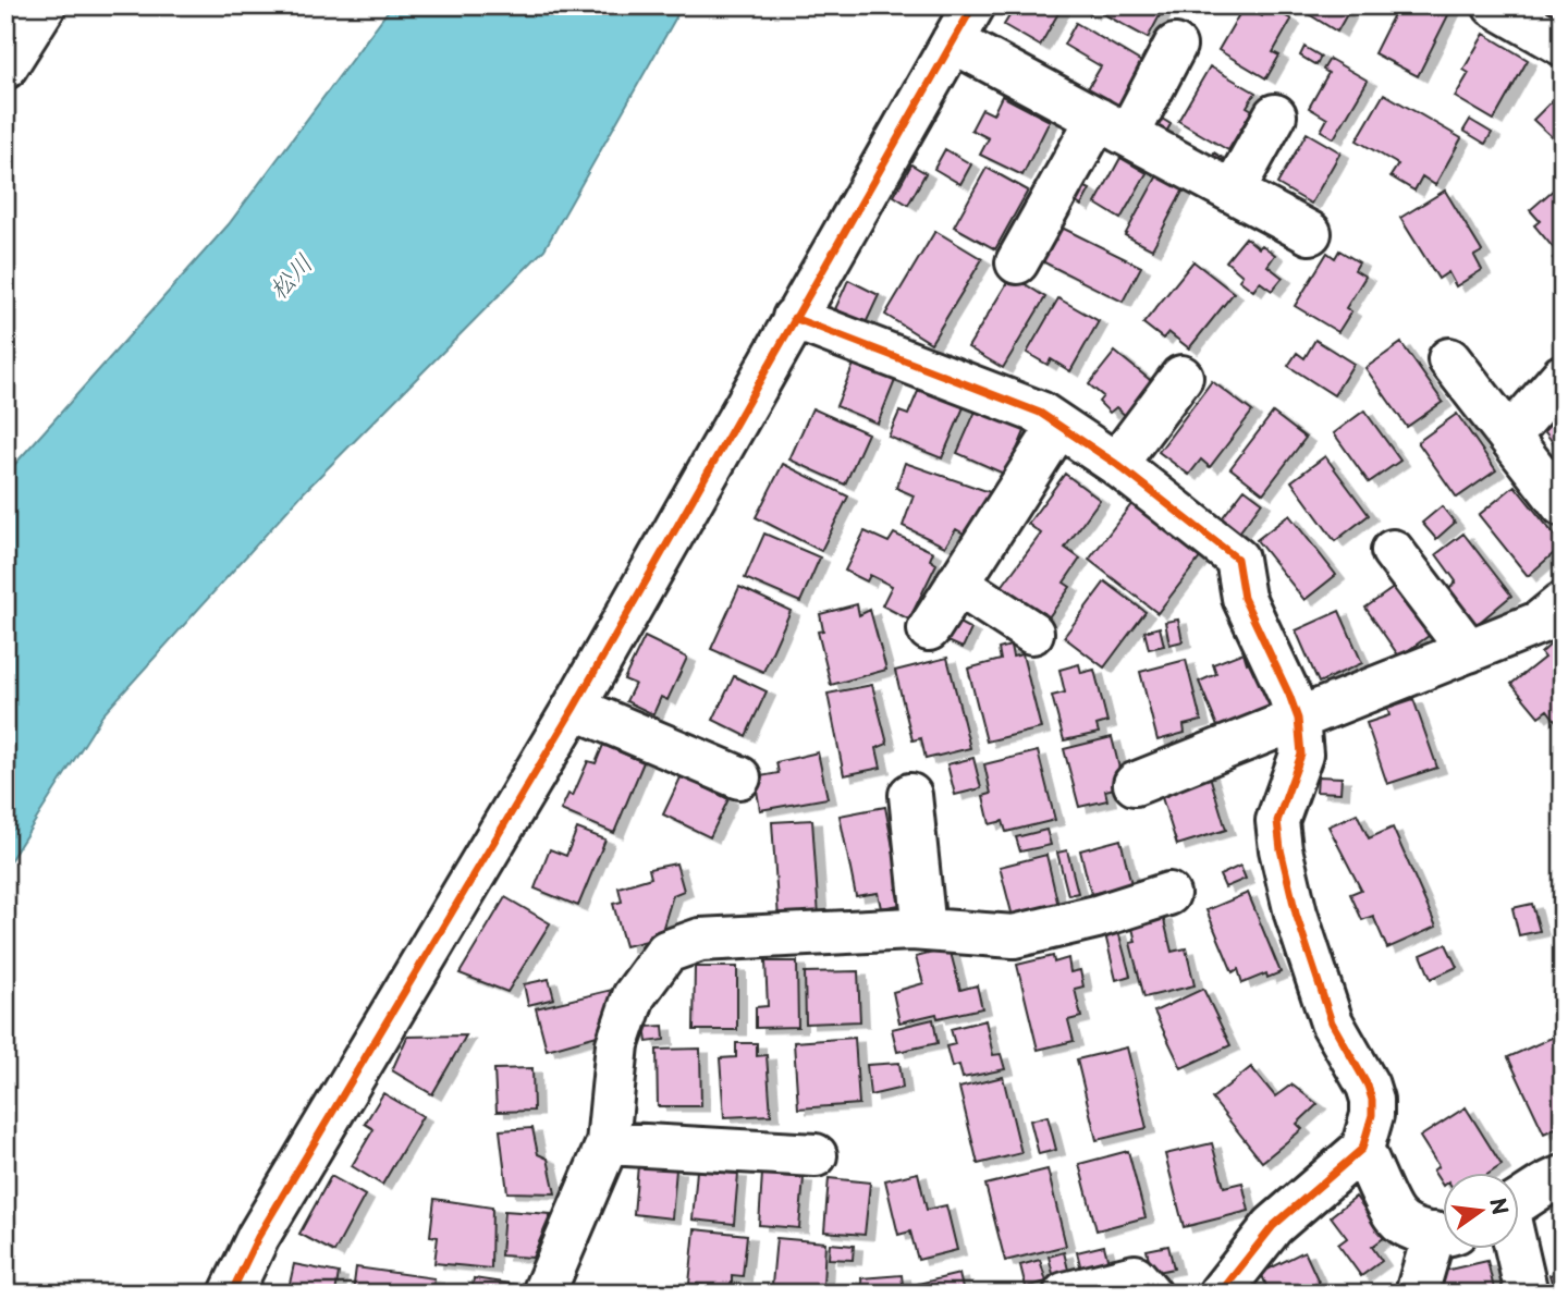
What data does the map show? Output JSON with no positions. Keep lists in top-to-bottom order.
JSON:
{
  "water": ["松川"],
  "north": "right"
}
